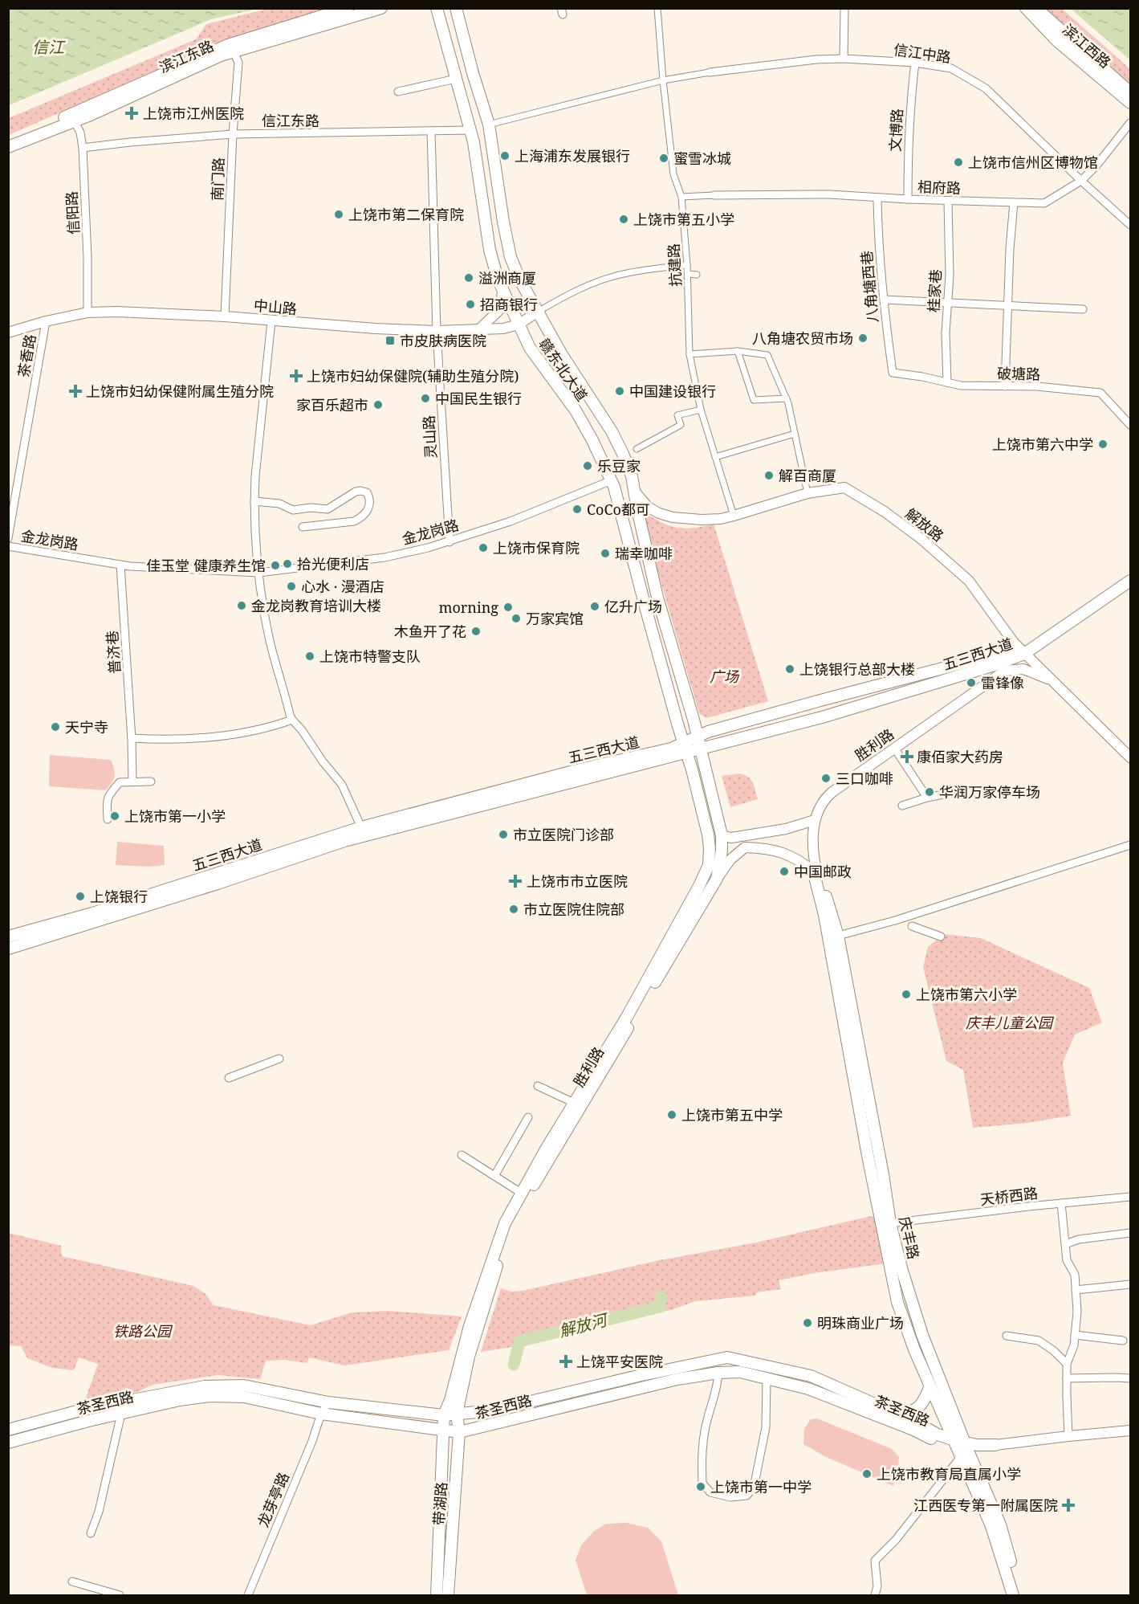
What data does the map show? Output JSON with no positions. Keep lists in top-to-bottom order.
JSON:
{
  "streets": {
    "main road": [
      "滨江西路",
      "滨江东路",
      "赣东北大道",
      "五三西大道",
      "胜利路",
      "庆丰路",
      "茶圣西路",
      "带湖路"
    ],
    "street": [
      "信江中路",
      "信江东路",
      "文博路",
      "南门路",
      "相府路",
      "信阳路",
      "抗建路",
      "八角塘西巷",
      "桂家巷",
      "中山路",
      "茶香路",
      "破塘路",
      "灵山路",
      "解放路",
      "金龙岗路",
      "普济巷",
      "天桥西路",
      "龙芽亭路"
    ]
  },
  "crossings": [
    ["信江中路", "文博路"],
    ["信江中路", "相府路"],
    ["滨江东路", "南门路"],
    ["滨江东路", "信阳路"],
    ["信江东路", "南门路"],
    ["信江东路", "信阳路"],
    ["信江东路", "赣东北大道"],
    ["信江东路", "灵山路"],
    ["文博路", "相府路"],
    ["南门路", "中山路"],
    ["相府路", "八角塘西巷"],
    ["相府路", "桂家巷"],
    ["信阳路", "中山路"],
    ["抗建路", "解放路"],
    ["八角塘西巷", "破塘路"],
    ["桂家巷", "破塘路"],
    ["中山路", "茶香路"],
    ["中山路", "赣东北大道"],
    ["中山路", "灵山路"],
    ["中山路", "胜利路"],
    ["赣东北大道", "金龙岗路"],
    ["赣东北大道", "五三西大道"],
    ["赣东北大道", "胜利路"],
    ["灵山路", "金龙岗路"],
    ["解放路", "五三西大道"],
    ["解放路", "胜利路"],
    ["金龙岗路", "普济巷"],
    ["五三西大道", "胜利路"],
    ["胜利路", "庆丰路"],
    ["胜利路", "茶圣西路"],
    ["胜利路", "带湖路"],
    ["天桥西路", "庆丰路"],
    ["庆丰路", "茶圣西路"],
    ["茶圣西路", "龙芽亭路"],
    ["茶圣西路", "带湖路"]
  ],
  "water": ["信江", "解放河"],
  "parks": ["广场", "庆丰儿童公园", "铁路公园"],
  "places": {
    "health": [
      "上饶市江州医院",
      "上饶市妇幼保健院(辅助生殖分院)",
      "上饶市妇幼保健附属生殖分院",
      "康佰家大药房",
      "上饶市市立医院",
      "上饶平安医院",
      "江西医专第一附属医院"
    ],
    "other": [
      "上海浦东发展银行",
      "蜜雪冰城",
      "上饶市信州区博物馆",
      "上饶市第二保育院",
      "上饶市第五小学",
      "溢洲商厦",
      "招商银行",
      "八角塘农贸市场",
      "中国建设银行",
      "中国民生银行",
      "家百乐超市",
      "上饶市第六中学",
      "乐豆家",
      "解百商厦",
      "CoCo都可",
      "上饶市保育院",
      "瑞幸咖啡",
      "拾光便利店",
      "佳玉堂 健康养生馆",
      "心水 · 漫酒店",
      "金龙岗教育培训大楼",
      "亿升广场",
      "morning",
      "万家宾馆",
      "木鱼开了花",
      "上饶市特警支队",
      "上饶银行总部大楼",
      "雷锋像",
      "天宁寺",
      "三口咖啡",
      "华润万家停车场",
      "上饶市第一小学",
      "市立医院门诊部",
      "中国邮政",
      "上饶银行",
      "市立医院住院部",
      "上饶市第六小学",
      "上饶市第五中学",
      "明珠商业广场",
      "上饶市教育局直属小学",
      "上饶市第一中学"
    ],
    "transit": ["市皮肤病医院"]
  }
}
